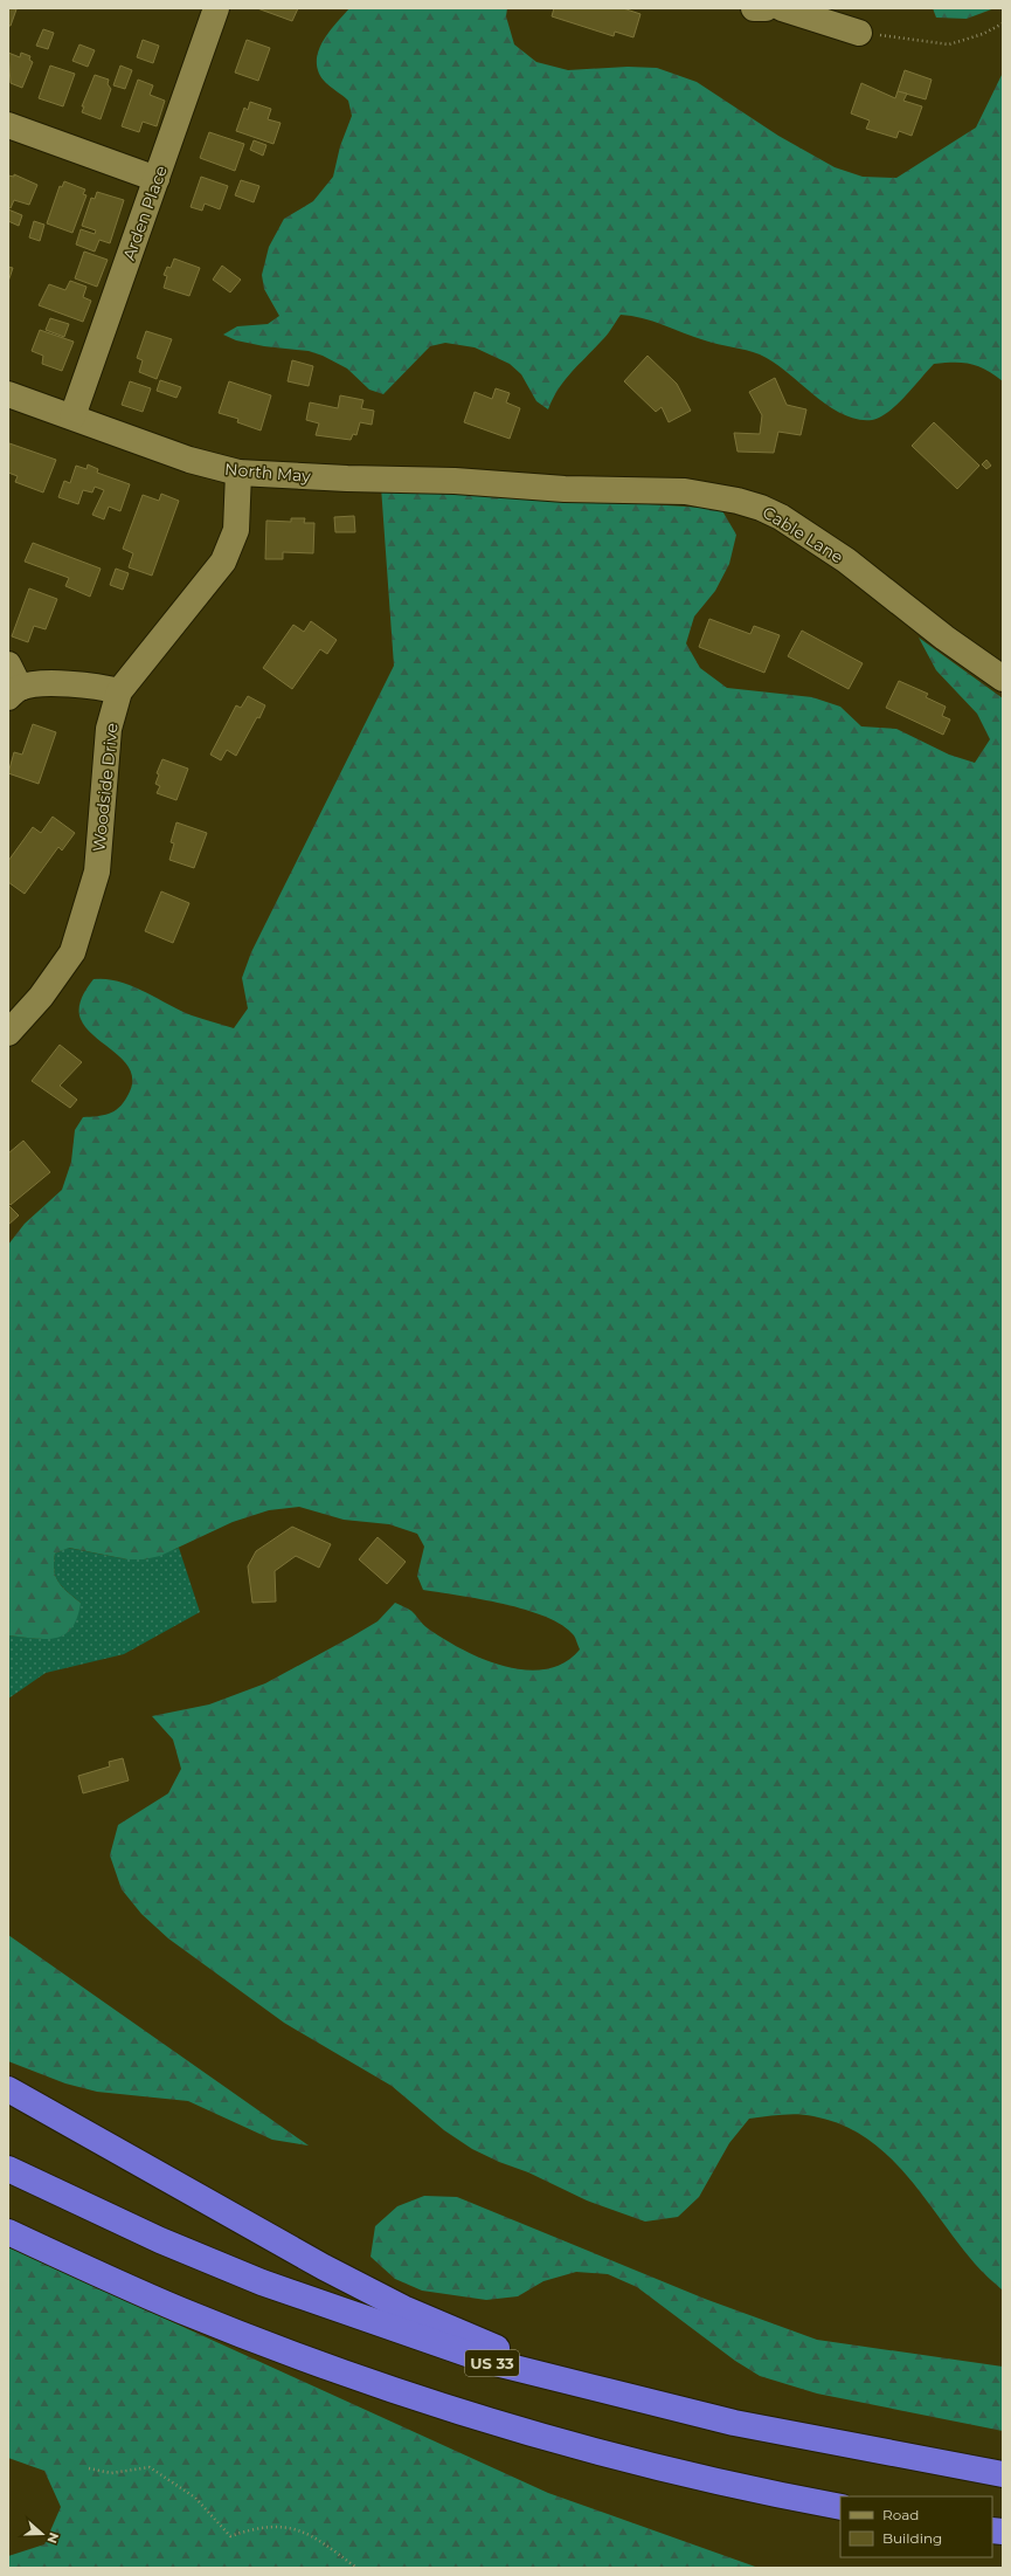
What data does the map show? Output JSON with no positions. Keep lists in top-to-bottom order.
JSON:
{
  "streets": {
    "highway": ["US 33"],
    "street": [
      "Arden Place",
      "North May",
      "Cable Lane",
      "Woodside Drive"
    ]
  },
  "crossings": [
    ["Arden Place", "North May"],
    ["North May", "Cable Lane"],
    ["North May", "Woodside Drive"]
  ],
  "legend": ["Road", "Building"],
  "north": "right"
}
